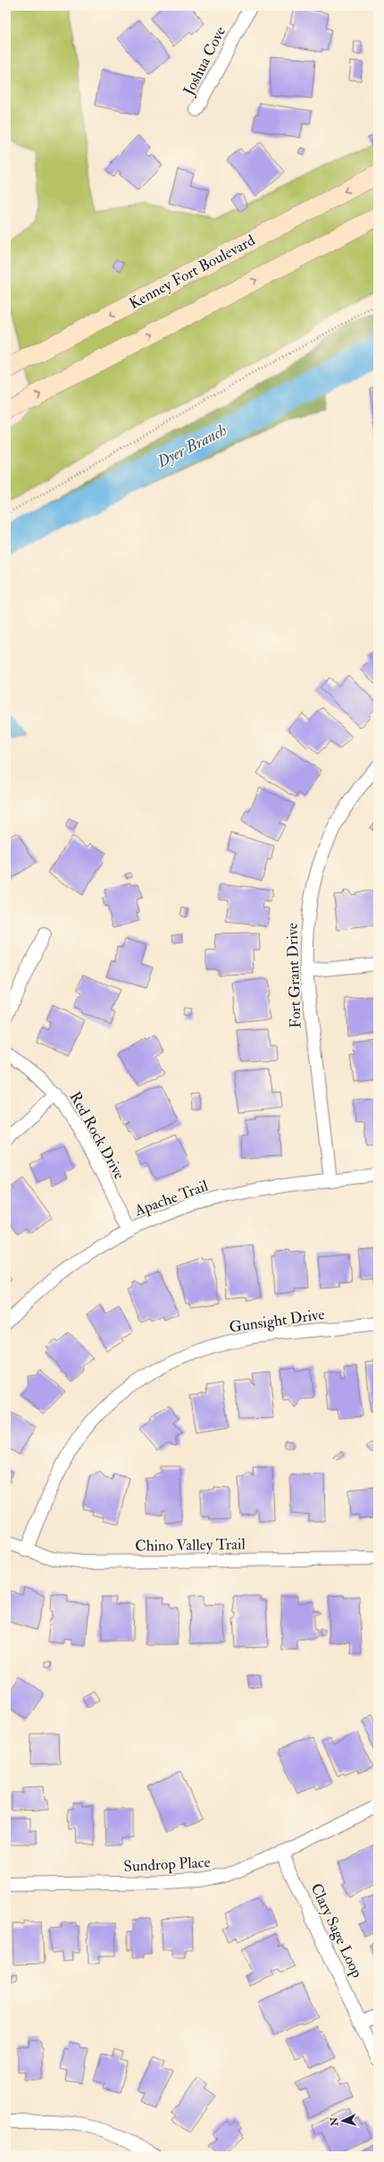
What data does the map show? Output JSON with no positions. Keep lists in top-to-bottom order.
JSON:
{
  "streets": {
    "main road": ["Kenney Fort Boulevard"],
    "street": [
      "Joshua Cove",
      "Fort Grant Drive",
      "Red Rock Drive",
      "Apache Trail",
      "Gunsight Drive",
      "Chino Valley Trail",
      "Sundrop Place",
      "Clary Sage Loop"
    ]
  },
  "crossings": [
    ["Fort Grant Drive", "Apache Trail"],
    ["Red Rock Drive", "Apache Trail"],
    ["Gunsight Drive", "Chino Valley Trail"],
    ["Sundrop Place", "Clary Sage Loop"]
  ],
  "water": ["Dyer Branch"],
  "north": "left"
}
